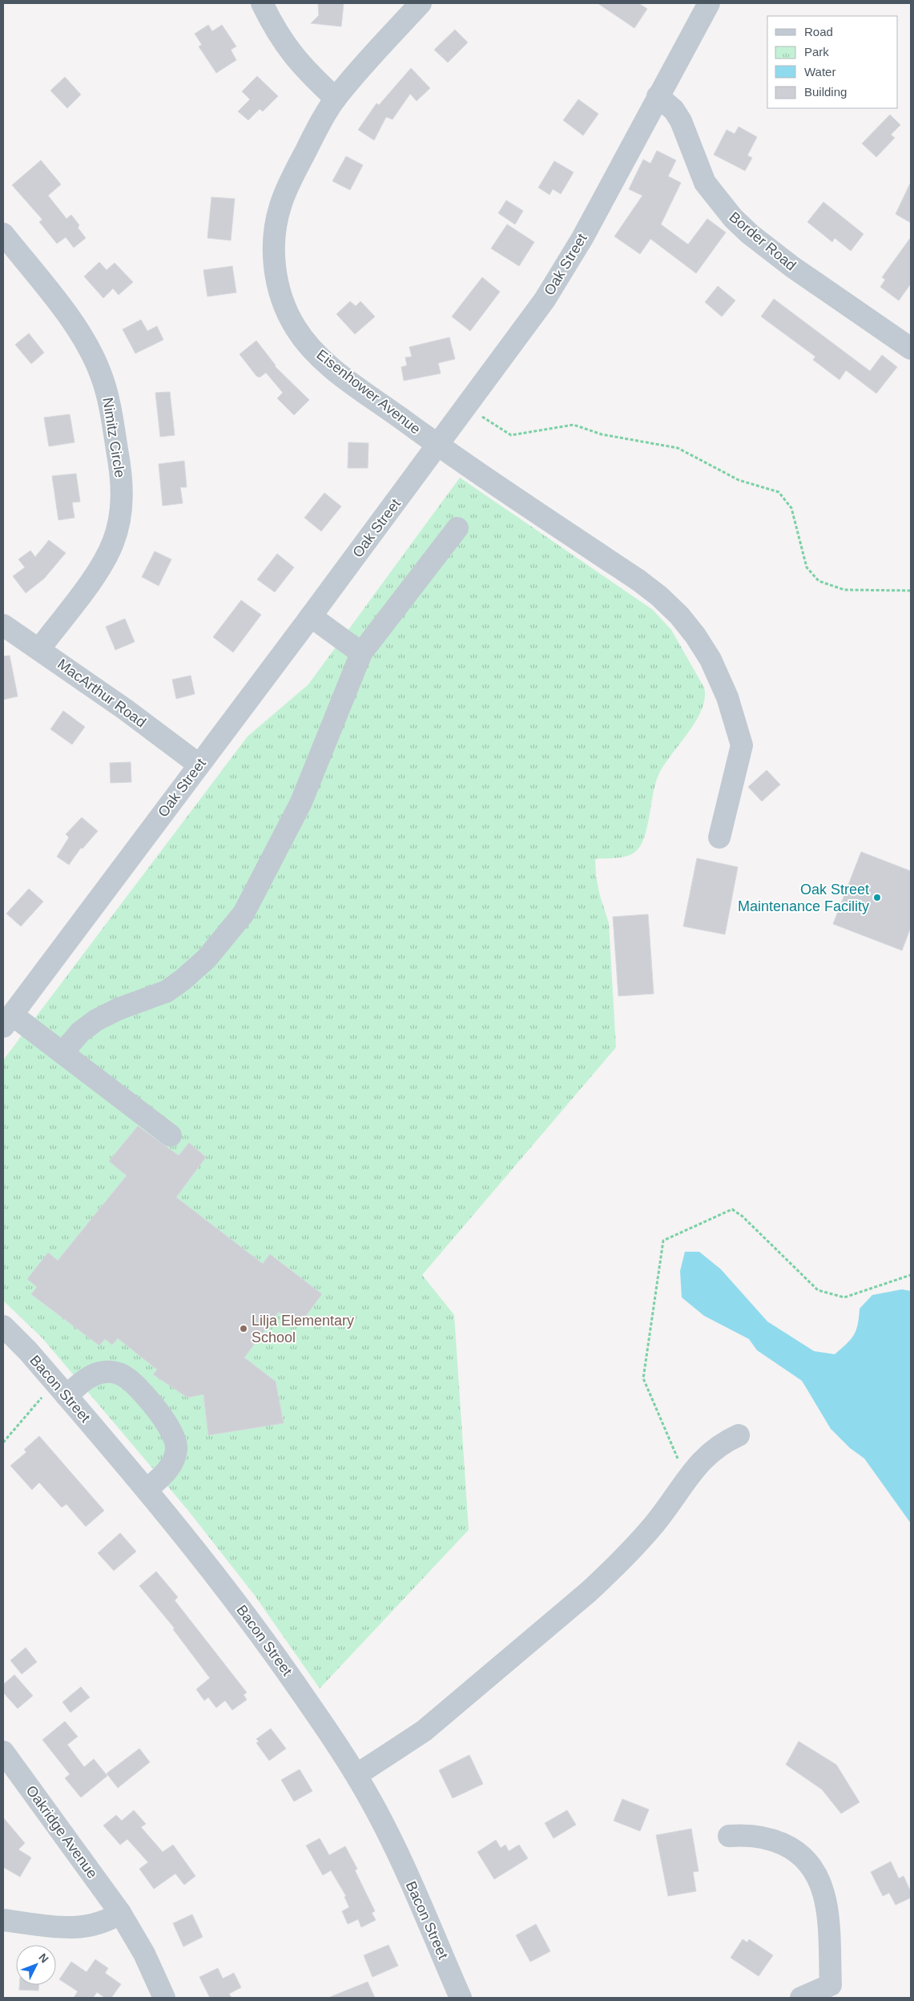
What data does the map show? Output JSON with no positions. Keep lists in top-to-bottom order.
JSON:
{
  "streets": {
    "street": [
      "Border Road",
      "Oak Street",
      "Eisenhower Avenue",
      "Nimitz Circle",
      "MacArthur Road",
      "Bacon Street",
      "Oakridge Avenue"
    ]
  },
  "crossings": [
    ["Border Road", "Oak Street"],
    ["Oak Street", "Eisenhower Avenue"],
    ["Oak Street", "MacArthur Road"],
    ["Nimitz Circle", "MacArthur Road"]
  ],
  "places": ["Oak Street Maintenance Facility", "Lilja Elementary School"],
  "legend": [
    "Road",
    "Park",
    "Water",
    "Building"
  ],
  "north": "top right"
}
